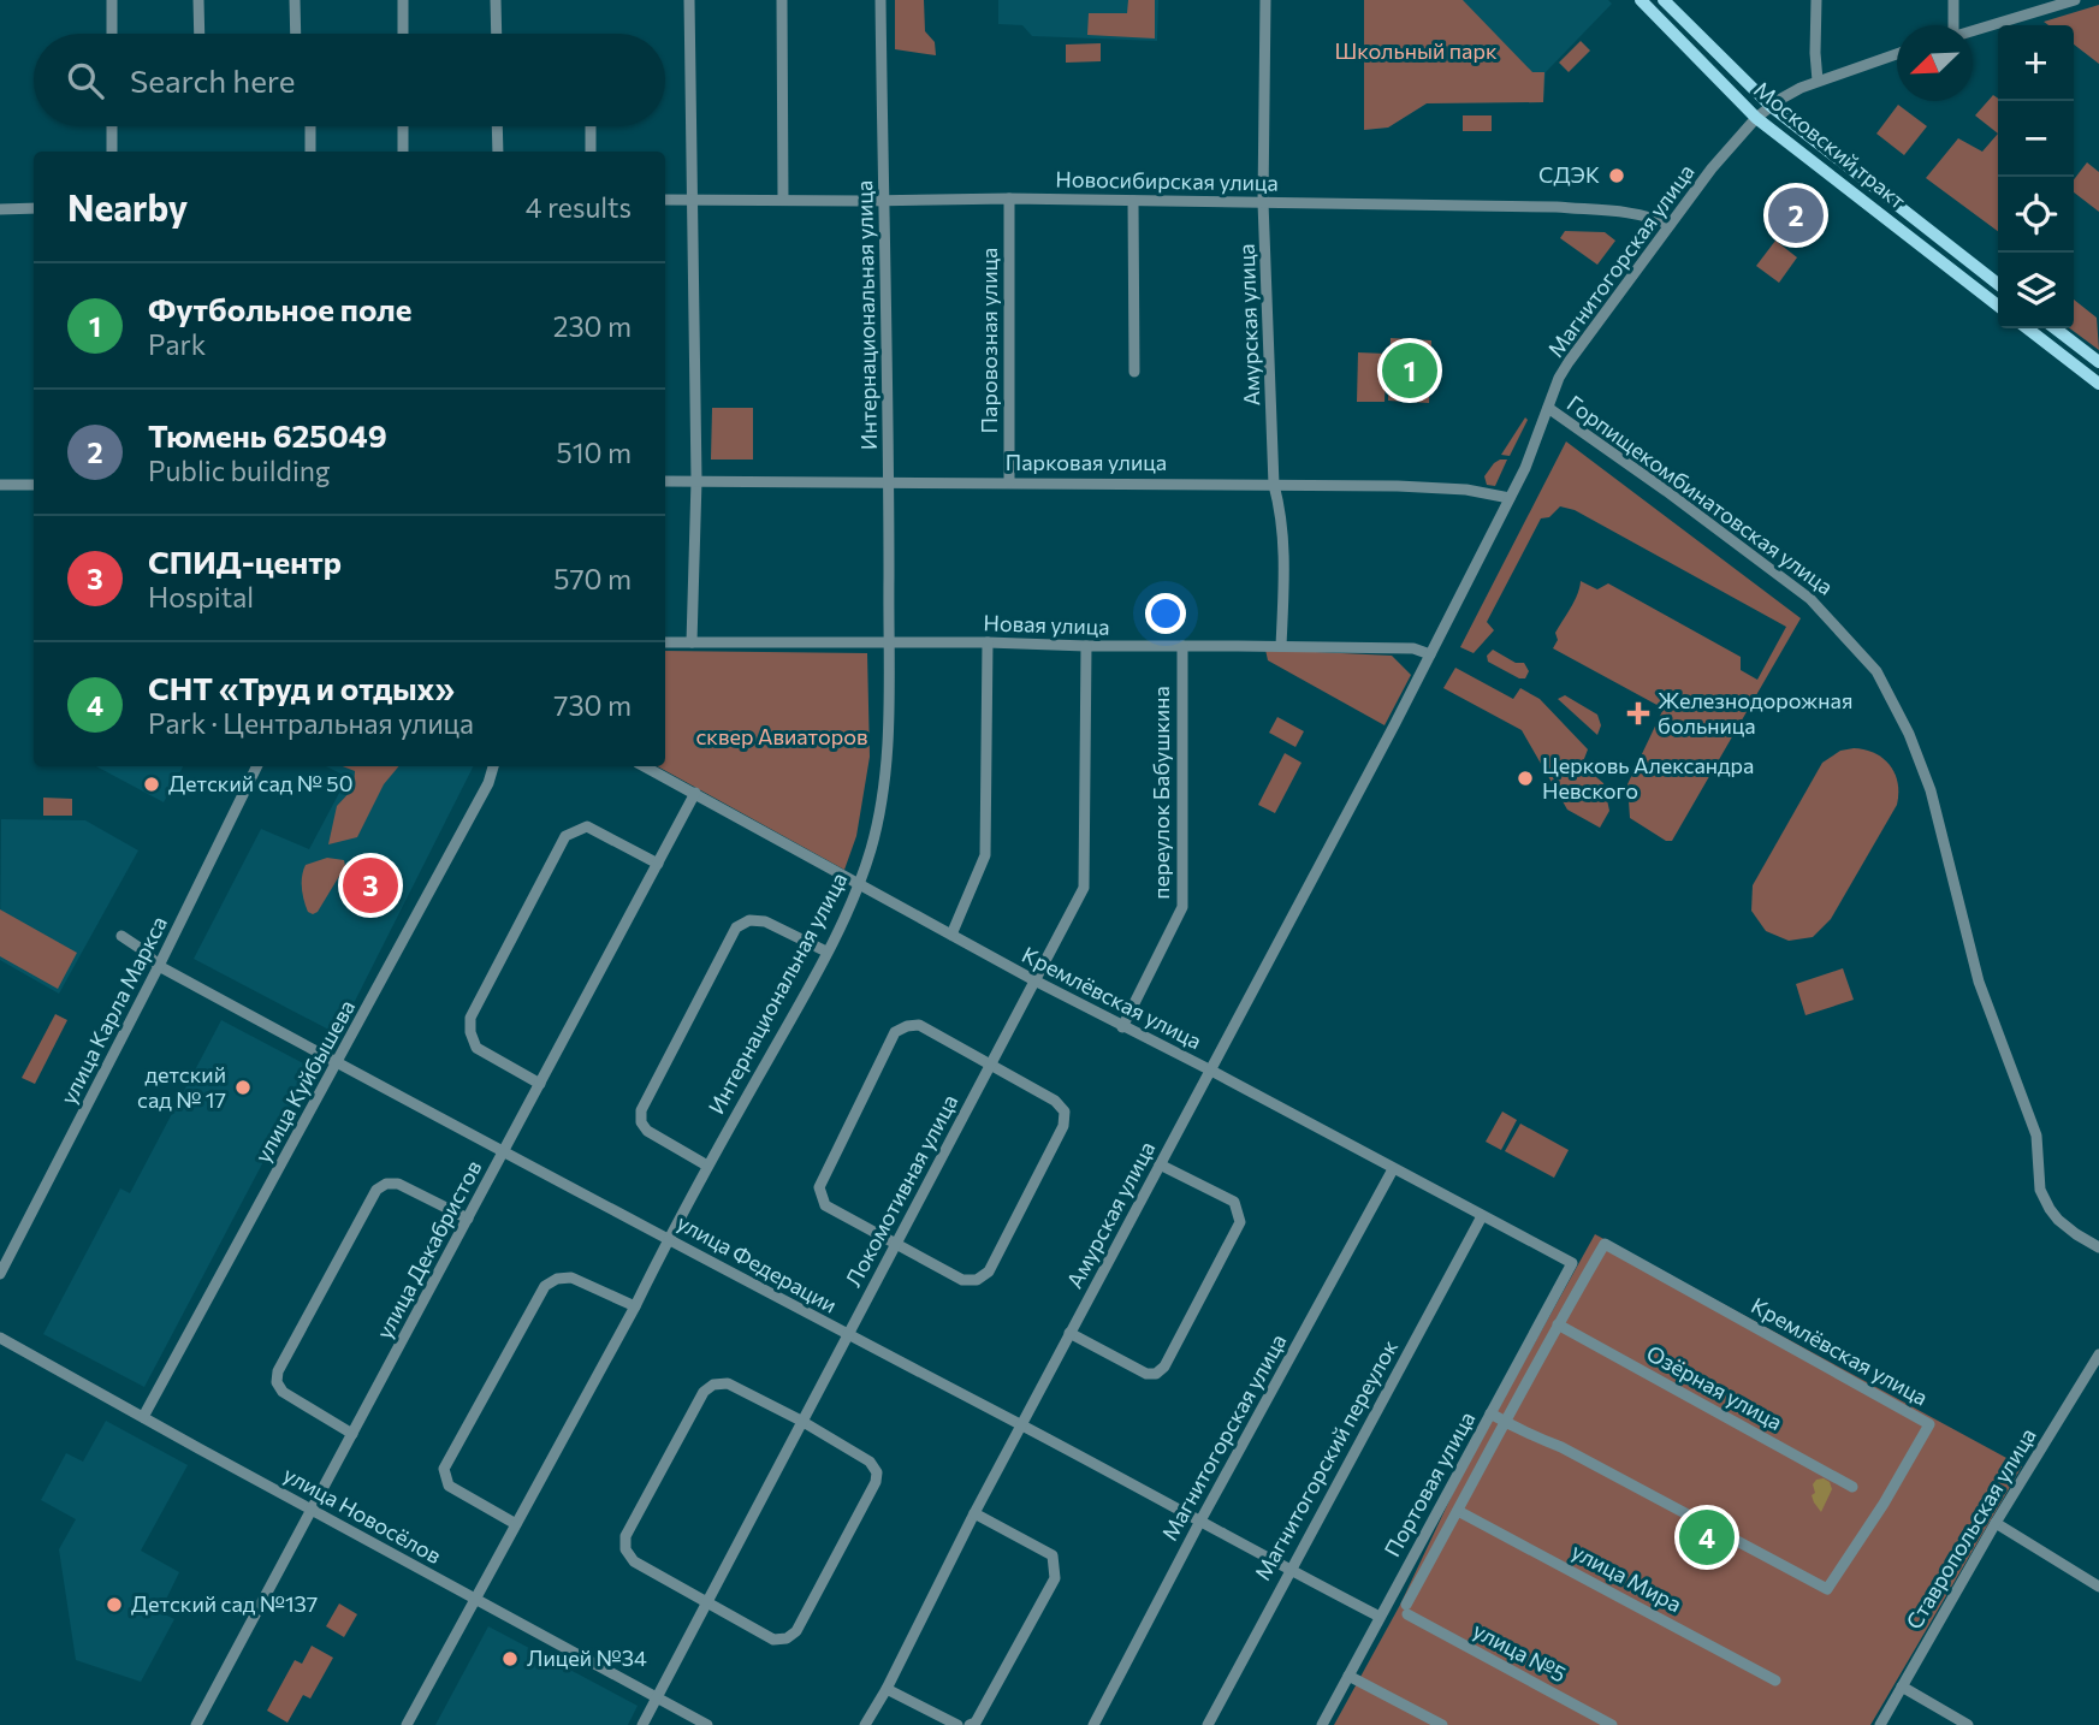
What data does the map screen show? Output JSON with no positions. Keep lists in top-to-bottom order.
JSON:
{
  "streets": {
    "main road": ["Московский тракт"],
    "street": [
      "Новосибирская улица",
      "Магнитогорская улица",
      "Интернациональная улица",
      "Амурская улица",
      "Паровозная улица",
      "Парковая улица",
      "Горпищекомбинатовская улица",
      "Новая улица",
      "переулок Бабушкина",
      "Кремлёвская улица",
      "улица Карла Маркса",
      "улица Куйбышева",
      "Локомотивная улица",
      "улица Декабристов",
      "улица Федерации",
      "Озёрная улица",
      "Магнитогорский переулок",
      "Портовая улица",
      "улица Новосёлов",
      "Ставропольская улица",
      "улица Мира",
      "улица №5"
    ]
  },
  "crossings": [
    ["Московский тракт", "Магнитогорская улица"],
    ["Новосибирская улица", "Магнитогорская улица"],
    ["Новосибирская улица", "Интернациональная улица"],
    ["Новосибирская улица", "Амурская улица"],
    ["Новосибирская улица", "Паровозная улица"],
    ["Магнитогорская улица", "Амурская улица"],
    ["Магнитогорская улица", "Парковая улица"],
    ["Магнитогорская улица", "Горпищекомбинатовская улица"],
    ["Магнитогорская улица", "Новая улица"],
    ["Магнитогорская улица", "Кремлёвская улица"],
    ["Магнитогорская улица", "улица Федерации"],
    ["Интернациональная улица", "Парковая улица"],
    ["Интернациональная улица", "Новая улица"],
    ["Интернациональная улица", "Кремлёвская улица"],
    ["Интернациональная улица", "улица Федерации"],
    ["Интернациональная улица", "улица Новосёлов"],
    ["Амурская улица", "Парковая улица"],
    ["Амурская улица", "Новая улица"],
    ["Амурская улица", "Кремлёвская улица"],
    ["Амурская улица", "улица Федерации"],
    ["Паровозная улица", "Парковая улица"],
    ["Новая улица", "переулок Бабушкина"],
    ["Новая улица", "Локомотивная улица"],
    ["переулок Бабушкина", "Кремлёвская улица"],
    ["Кремлёвская улица", "Локомотивная улица"],
    ["Кремлёвская улица", "улица Декабристов"],
    ["Кремлёвская улица", "Озёрная улица"],
    ["Кремлёвская улица", "Магнитогорский переулок"],
    ["Кремлёвская улица", "Портовая улица"],
    ["улица Карла Маркса", "улица Федерации"],
    ["улица Куйбышева", "улица Федерации"],
    ["улица Куйбышева", "улица Новосёлов"],
    ["Локомотивная улица", "улица Федерации"],
    ["Локомотивная улица", "улица Новосёлов"],
    ["улица Декабристов", "улица Федерации"],
    ["улица Декабристов", "улица Новосёлов"],
    ["улица Федерации", "Магнитогорский переулок"],
    ["улица Федерации", "Портовая улица"],
    ["улица Мира", "улица №5"]
  ],
  "parks": ["Школьный парк", "сквер Авиаторов"],
  "places": {
    "other": [
      "СДЭК",
      "Церковь Александра Невского",
      "Детский сад № 50",
      "детский сад № 17",
      "Детский сад №137",
      "Лицей №34"
    ],
    "health": ["Железнодорожная больница"]
  },
  "north": "bottom left",
  "page": {
    "map_buttons": ["+", "−"],
    "search": "Search here",
    "heading": ["Nearby", "4 results"],
    "pins": [
      "2",
      "1",
      "3",
      "4"
    ],
    "list": [
      {
        "mark": "1",
        "name": "Футбольное поле",
        "note": "Park",
        "value": "230 m"
      },
      {
        "mark": "2",
        "name": "Тюмень 625049",
        "note": "Public building",
        "value": "510 m"
      },
      {
        "mark": "3",
        "name": "СПИД-центр",
        "note": "Hospital",
        "value": "570 m"
      },
      {
        "mark": "4",
        "name": "СНТ «Труд и отдых»",
        "note": "Park · Центральная улица",
        "value": "730 m"
      }
    ]
  }
}
